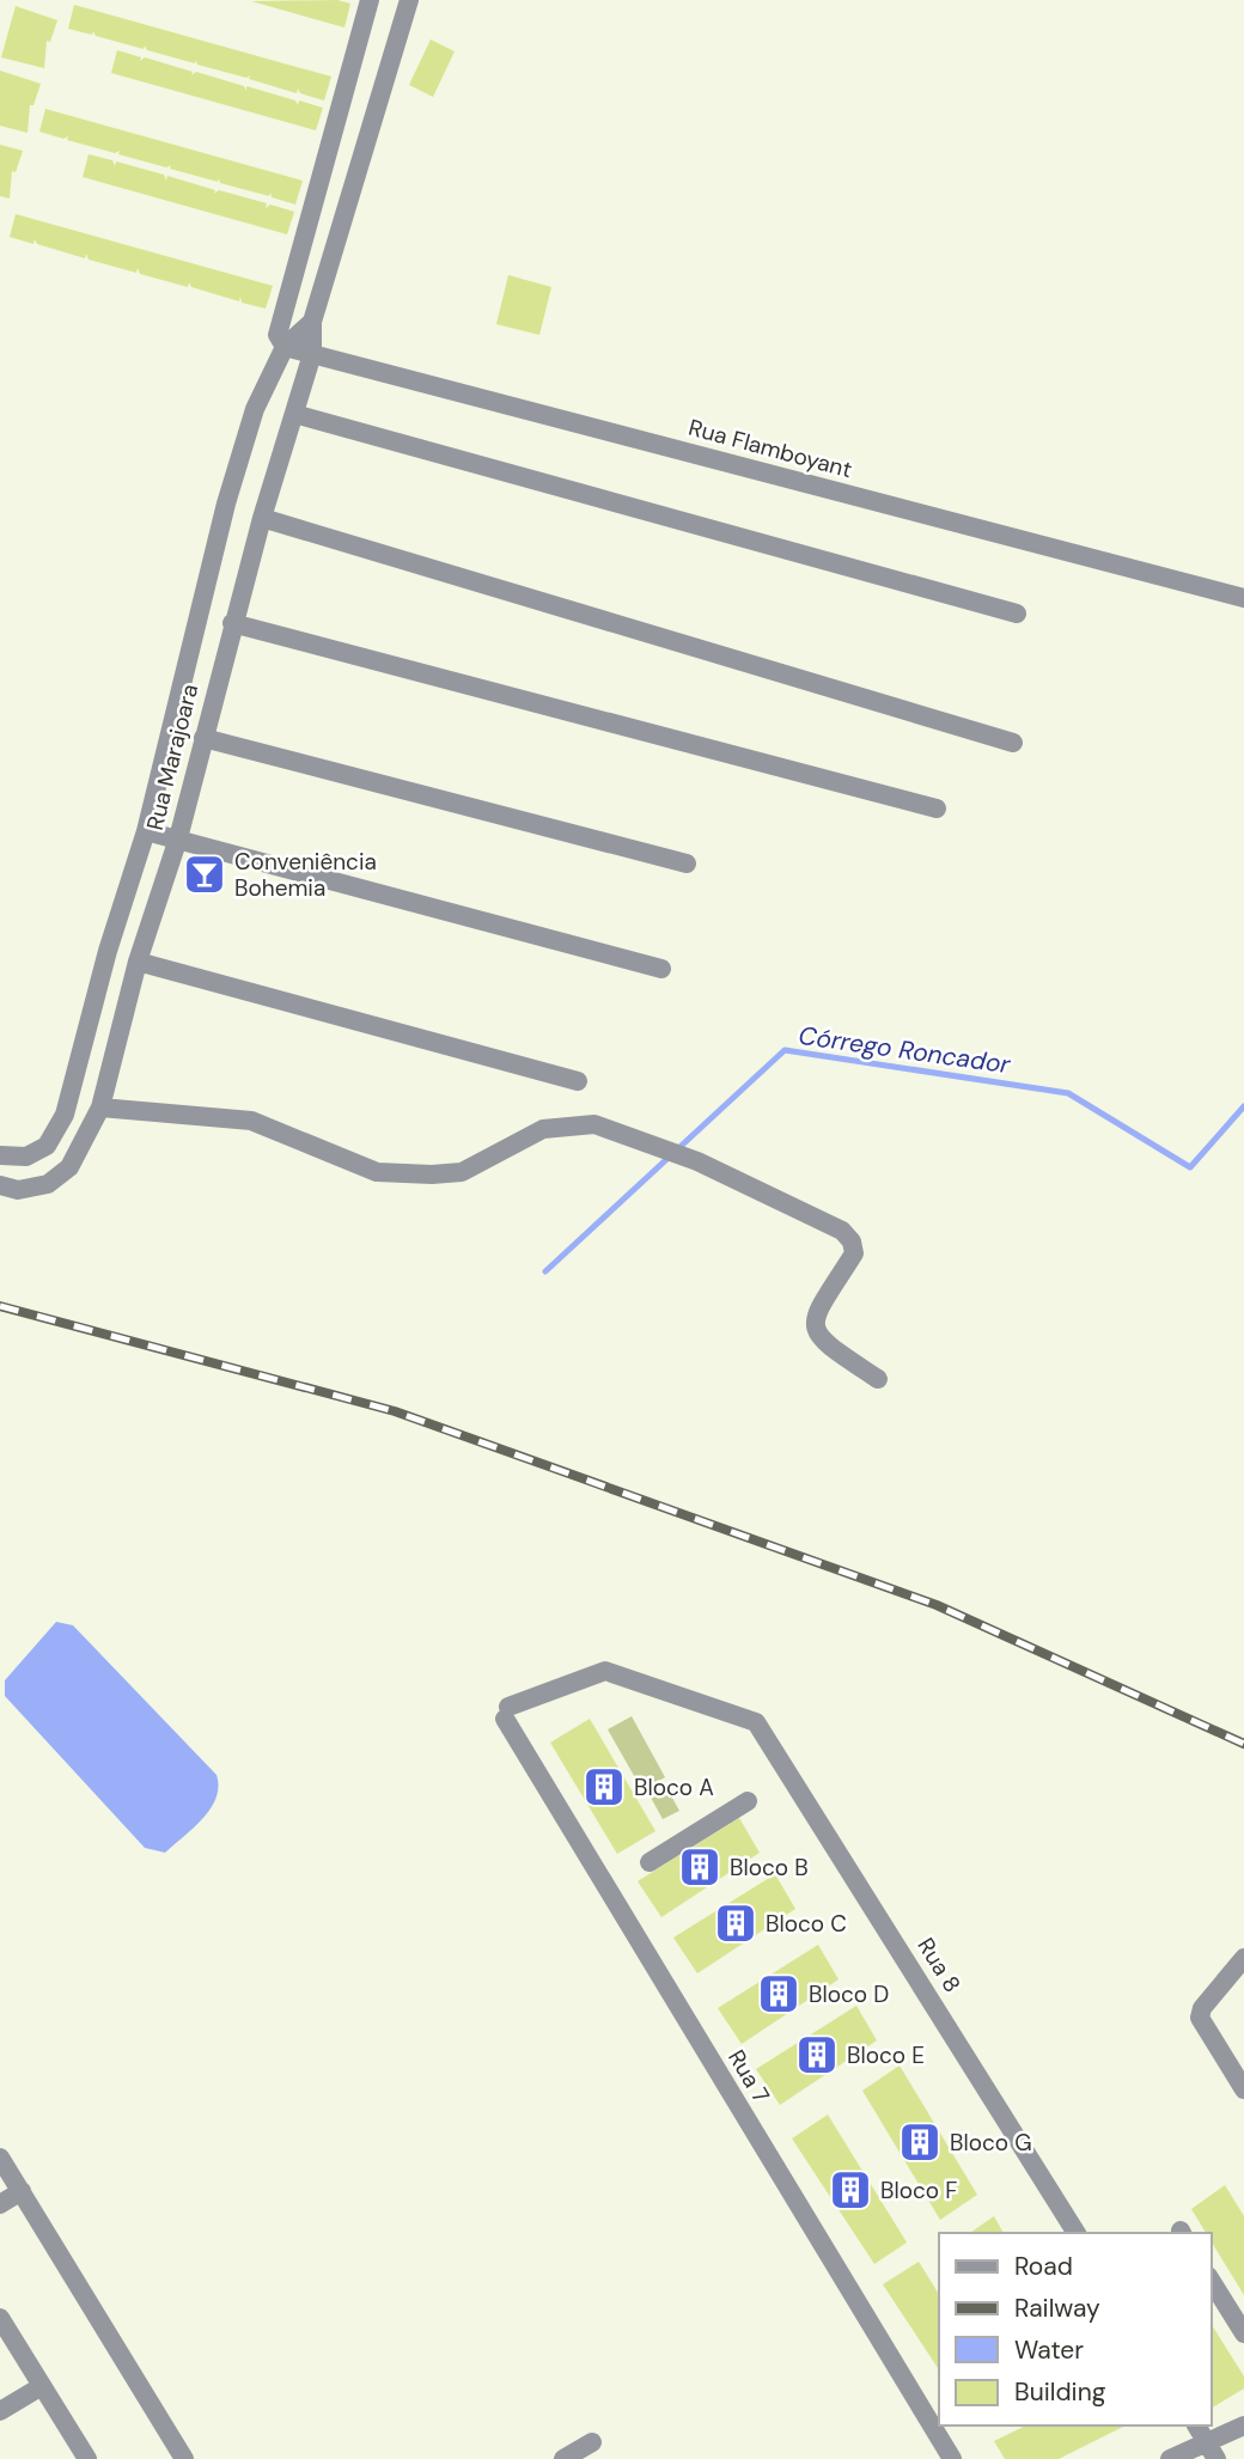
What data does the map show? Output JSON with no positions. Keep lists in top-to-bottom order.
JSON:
{
  "streets": {
    "street": [
      "Rua Flamboyant",
      "Rua Marajoara",
      "Rua 8",
      "Rua 7"
    ]
  },
  "crossings": [
    ["Rua Flamboyant", "Rua Marajoara"],
    ["Rua 8", "Rua 7"]
  ],
  "water": ["Córrego Roncador"],
  "places": {
    "bar": ["Conveniência Bohemia"],
    "building": [
      "Bloco A",
      "Bloco B",
      "Bloco C",
      "Bloco D",
      "Bloco E",
      "Bloco G",
      "Bloco F"
    ]
  },
  "legend": [
    "Road",
    "Railway",
    "Water",
    "Building"
  ]
}
